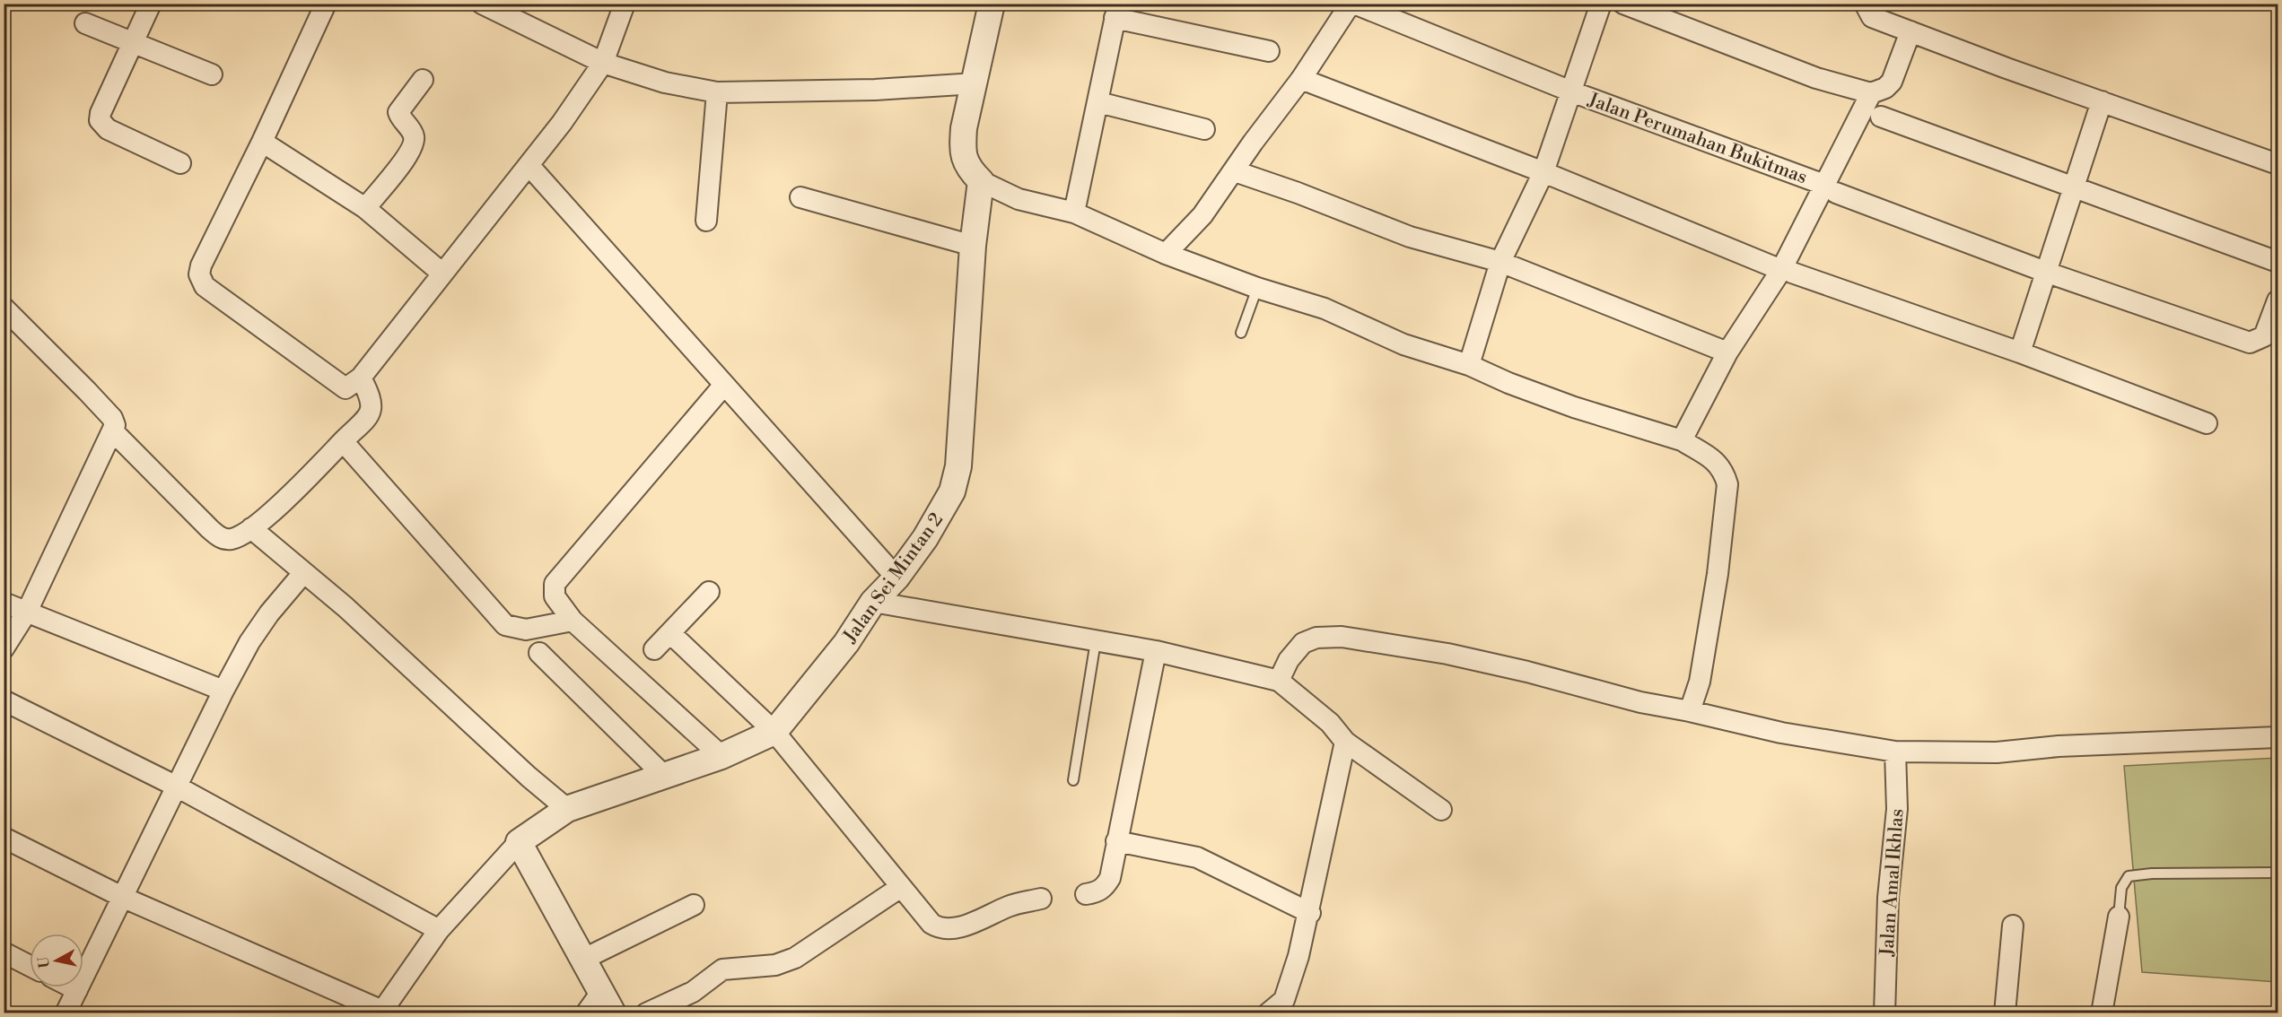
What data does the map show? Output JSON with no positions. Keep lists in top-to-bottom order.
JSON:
{
  "streets": {
    "street": ["Jalan Perumahan Bukitmas", "Jalan Sei Mintan 2", "Jalan Amal Ikhlas"]
  },
  "north": "left"
}
